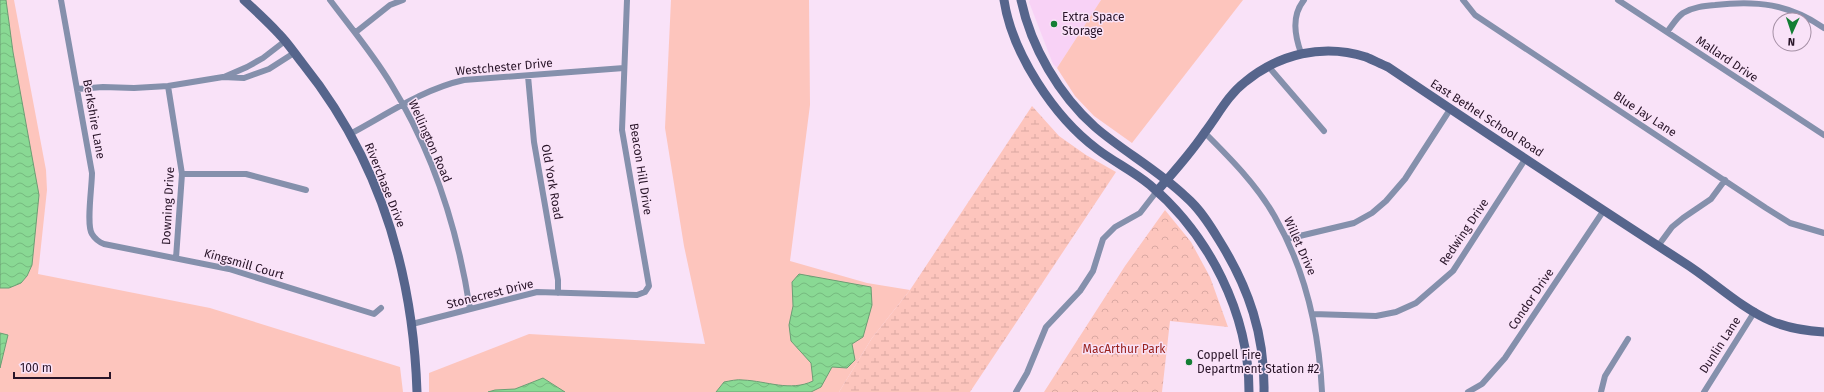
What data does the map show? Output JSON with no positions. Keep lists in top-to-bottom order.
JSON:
{
  "streets": {
    "street": [
      "Mallard Drive",
      "Westchester Drive",
      "Blue Jay Lane",
      "East Bethel School Road",
      "Berkshire Lane",
      "Wellington Road",
      "Beacon Hill Drive",
      "Old York Road",
      "Riverchase Drive",
      "Downing Drive",
      "Redwing Drive",
      "Willet Drive",
      "Kingsmill Court",
      "Stonecrest Drive",
      "Condor Drive",
      "Dunlin Lane"
    ]
  },
  "crossings": [
    ["Westchester Drive", "Wellington Road"],
    ["Westchester Drive", "Beacon Hill Drive"],
    ["Westchester Drive", "Old York Road"],
    ["Westchester Drive", "Riverchase Drive"],
    ["East Bethel School Road", "Redwing Drive"],
    ["East Bethel School Road", "Willet Drive"],
    ["East Bethel School Road", "Condor Drive"],
    ["East Bethel School Road", "Dunlin Lane"],
    ["Berkshire Lane", "Kingsmill Court"],
    ["Wellington Road", "Stonecrest Drive"],
    ["Beacon Hill Drive", "Stonecrest Drive"],
    ["Old York Road", "Stonecrest Drive"],
    ["Riverchase Drive", "Stonecrest Drive"],
    ["Downing Drive", "Kingsmill Court"],
    ["Redwing Drive", "Willet Drive"]
  ],
  "parks": ["MacArthur Park"],
  "places": ["Extra Space Storage", "Coppell Fire Department Station #2"],
  "scale_bar": "100 m",
  "north": "bottom"
}
